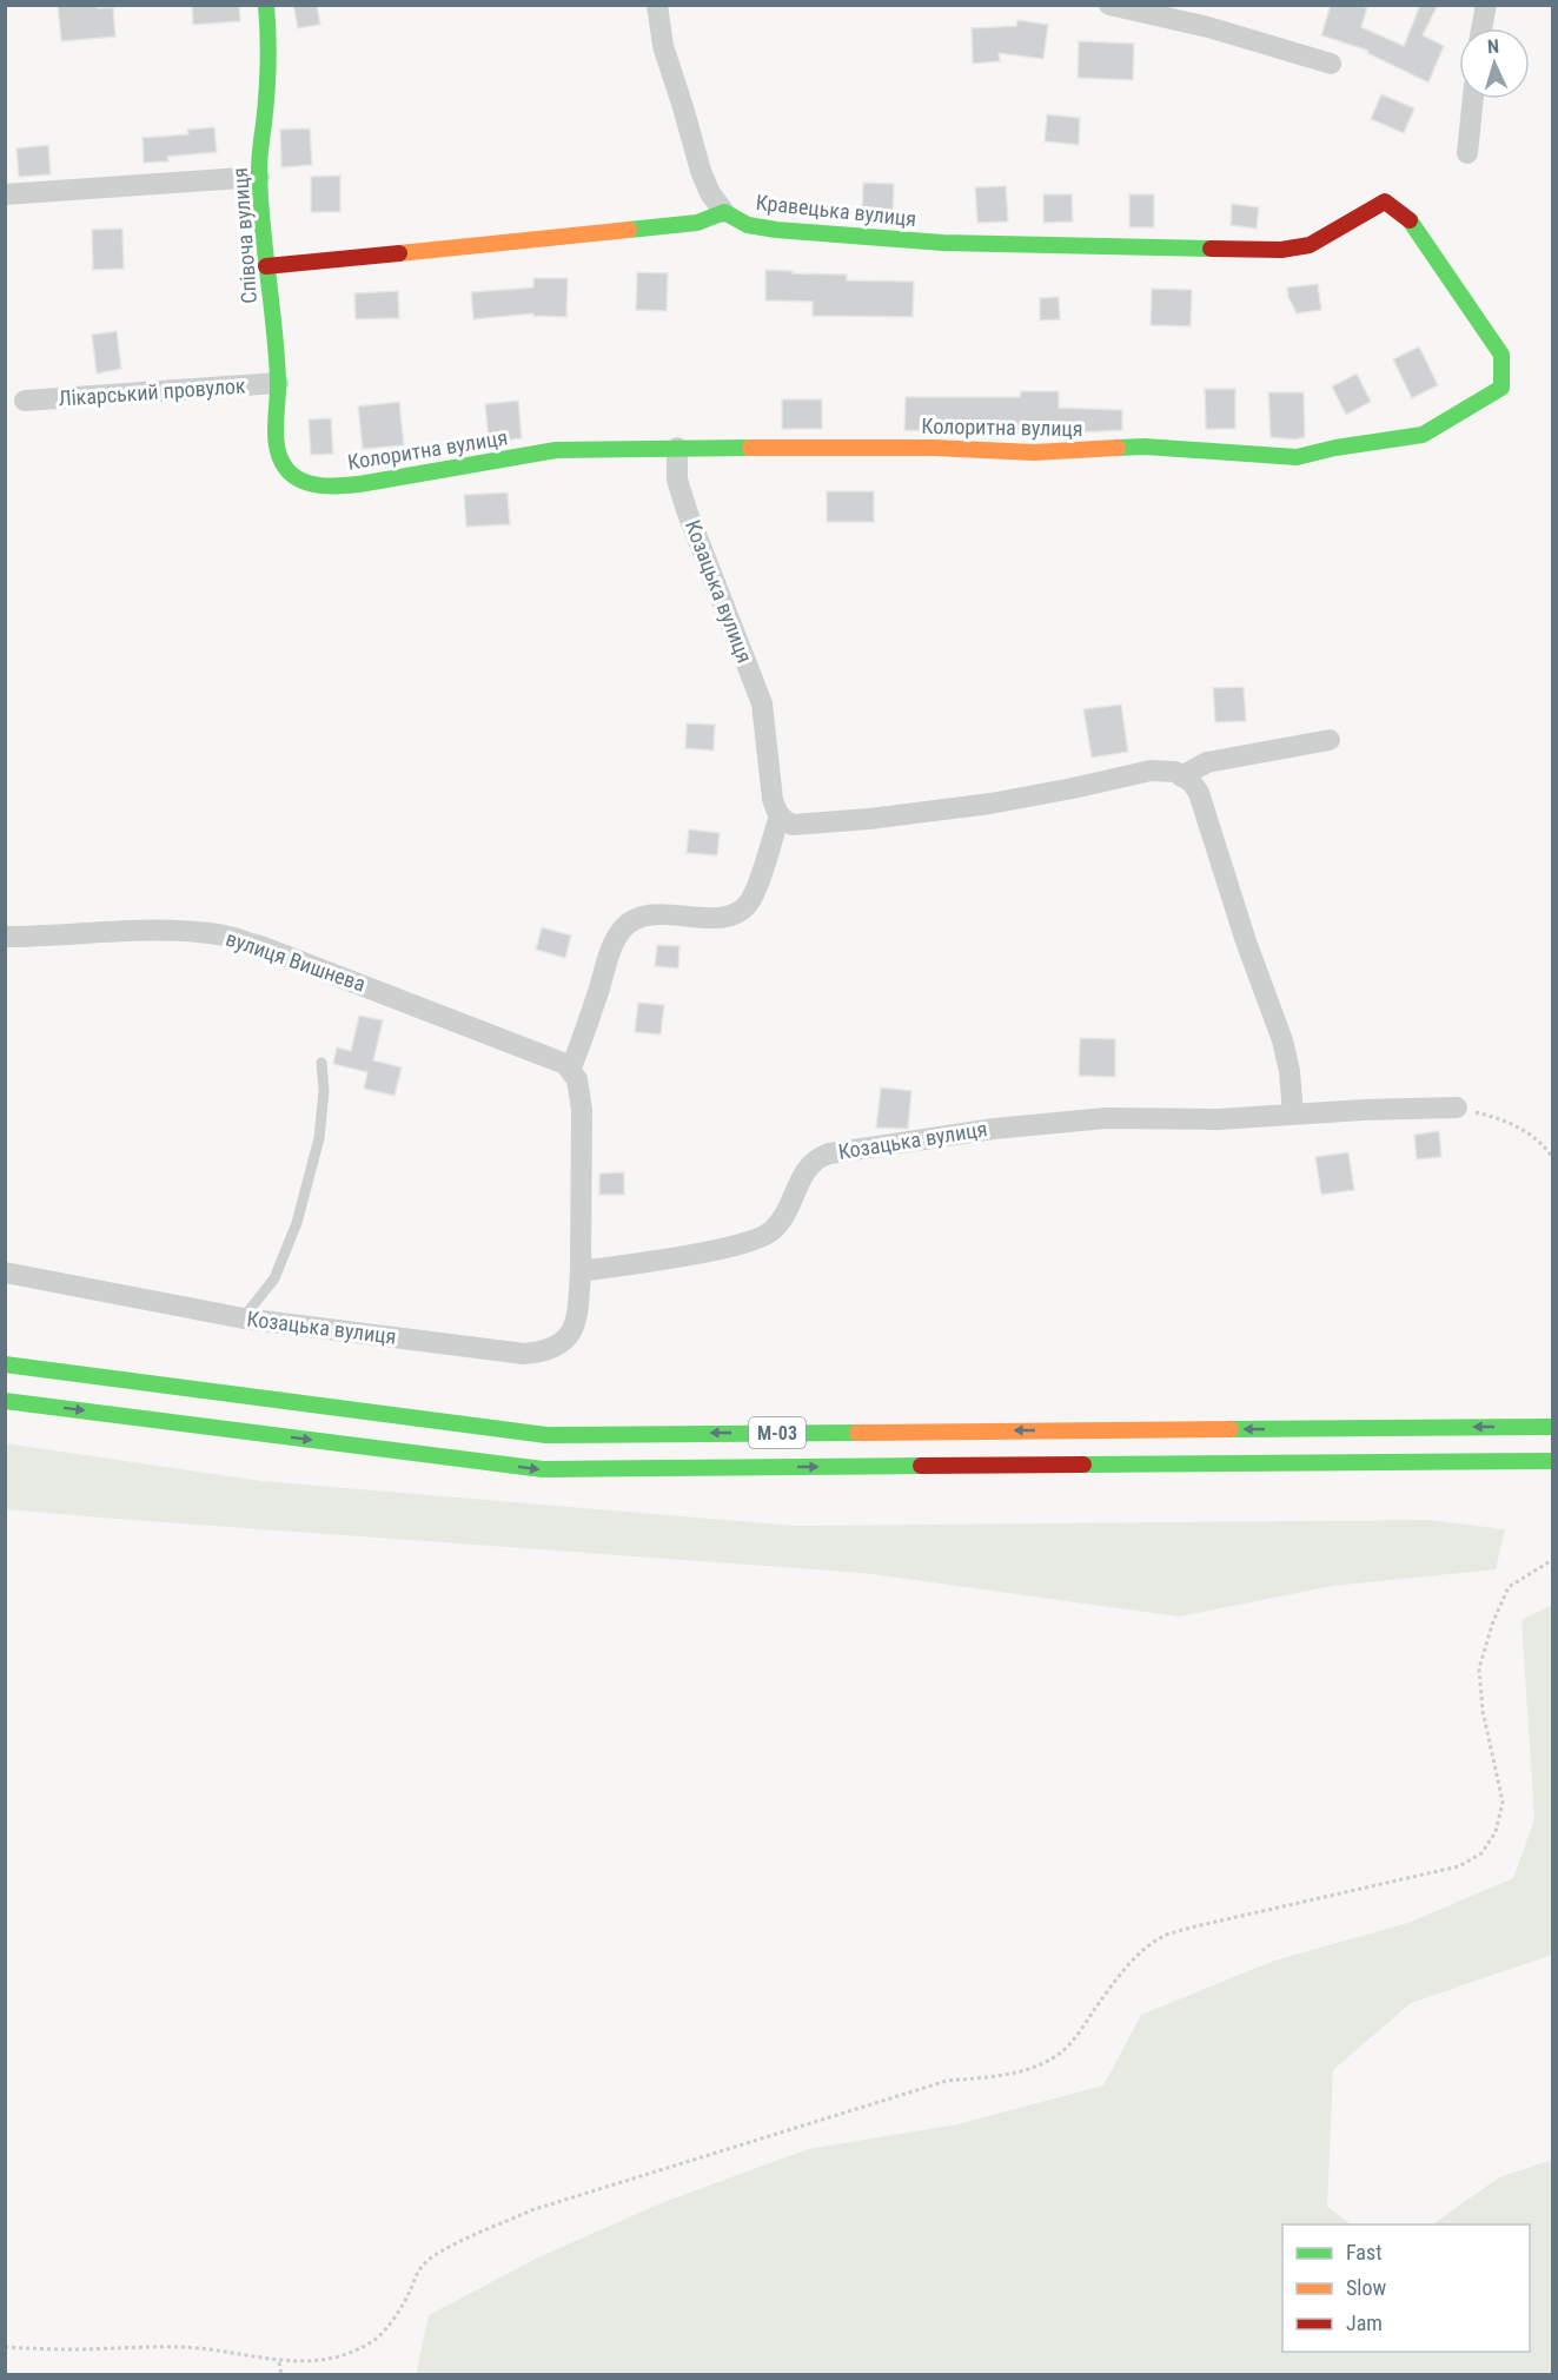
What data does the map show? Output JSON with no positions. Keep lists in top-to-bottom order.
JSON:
{
  "streets": {
    "main road": [
      "Кравецька вулиця",
      "Співоча вулиця",
      "Колоритна вулиця",
      "М-03"
    ],
    "street": ["Лікарський провулок", "Козацька вулиця", "вулиця Вишнева"]
  },
  "crossings": [
    ["Кравецька вулиця", "Співоча вулиця"],
    ["Кравецька вулиця", "Колоритна вулиця"],
    ["Співоча вулиця", "Лікарський провулок"],
    ["Співоча вулиця", "Колоритна вулиця"],
    ["Колоритна вулиця", "Козацька вулиця"],
    ["Козацька вулиця", "вулиця Вишнева"]
  ],
  "legend": ["Fast", "Slow", "Jam"],
  "north": "top"
}
